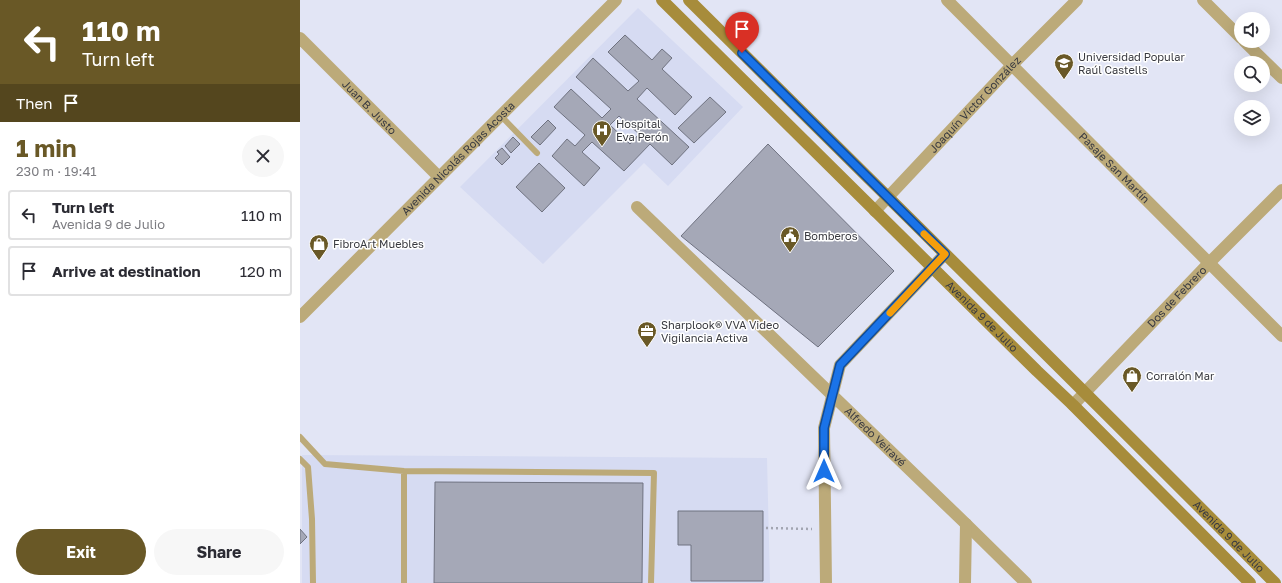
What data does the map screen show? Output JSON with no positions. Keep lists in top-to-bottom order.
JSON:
{
  "streets": {
    "main road": ["Avenida 9 de Julio"],
    "street": [
      "Joaquín Víctor González",
      "Juan B. Justo",
      "Avenida Nicolás Rojas Acosta",
      "Pasaje San Martín",
      "Dos de Febrero",
      "Alfredo Veiravé"
    ]
  },
  "crossings": [
    ["Joaquín Víctor González", "Pasaje San Martín"],
    ["Joaquín Víctor González", "Avenida 9 de Julio"],
    ["Juan B. Justo", "Avenida Nicolás Rojas Acosta"],
    ["Pasaje San Martín", "Dos de Febrero"],
    ["Dos de Febrero", "Avenida 9 de Julio"]
  ],
  "places": {
    "school or university": ["Universidad Popular Raúl Castells"],
    "hospital": ["Hospital Eva Perón"],
    "public building": ["Bomberos"],
    "shop": ["FibroArt Muebles", "Corralón Mar"],
    "office": ["Sharplook® VVA Video Vigilancia Activa"]
  },
  "page": {
    "turn": ["110 m", "Turn left"],
    "then": "Then",
    "heading": ["1 min", "230 m · 19:41"],
    "list": [
      {
        "name": "Turn left",
        "note": "Avenida 9 de Julio",
        "value": "110 m"
      },
      {
        "name": "Arrive at destination",
        "value": "120 m"
      }
    ],
    "buttons": ["Exit", "Share"]
  }
}
